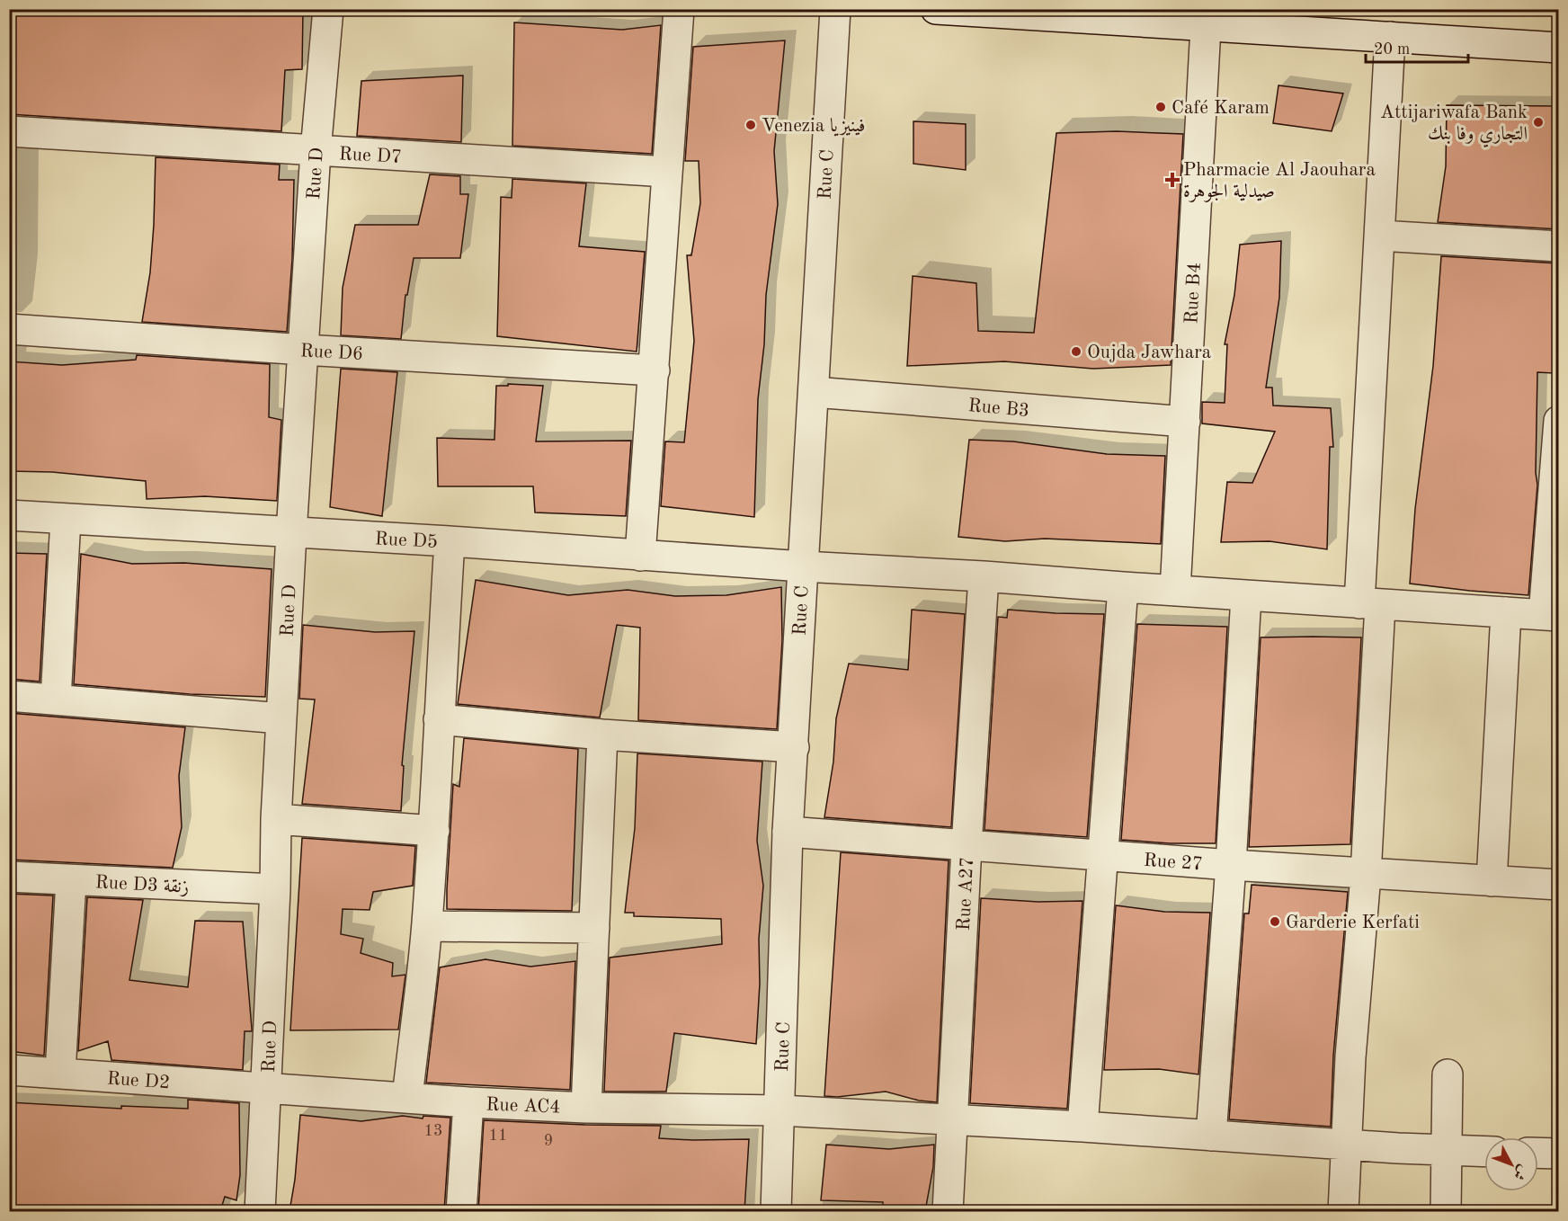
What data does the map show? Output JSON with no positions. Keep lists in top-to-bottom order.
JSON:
{
  "streets": {
    "street": [
      "Rue D7",
      "Rue D",
      "Rue C",
      "Rue B4",
      "Rue D6",
      "Rue B3",
      "Rue D5",
      "Rue 27",
      "Rue D3 زنقة",
      "Rue A27",
      "Rue D2",
      "Rue AC4"
    ]
  },
  "crossings": [
    ["Rue D7", "Rue D"],
    ["Rue D", "Rue D6"],
    ["Rue D", "Rue D5"],
    ["Rue D", "Rue D3 زنقة"],
    ["Rue D", "Rue D2"],
    ["Rue D", "Rue AC4"],
    ["Rue C", "Rue B3"],
    ["Rue C", "Rue D5"],
    ["Rue C", "Rue 27"],
    ["Rue C", "Rue AC4"],
    ["Rue B4", "Rue B3"],
    ["Rue B4", "Rue D5"],
    ["Rue D5", "Rue A27"],
    ["Rue 27", "Rue A27"],
    ["Rue A27", "Rue AC4"],
    ["Rue D2", "Rue AC4"]
  ],
  "places": {
    "other": [
      "Café Karam",
      "Attijariwafa Bank التجاري وفا بنك",
      "Venezia فينيزيا",
      "Oujda Jawhara",
      "Garderie Kerfati"
    ],
    "health": ["Pharmacie Al Jaouhara صيدلية الجوهرة"]
  },
  "house_numbers": ["13", "11", "9"],
  "scale_bar": "20 m",
  "north": "bottom right"
}
